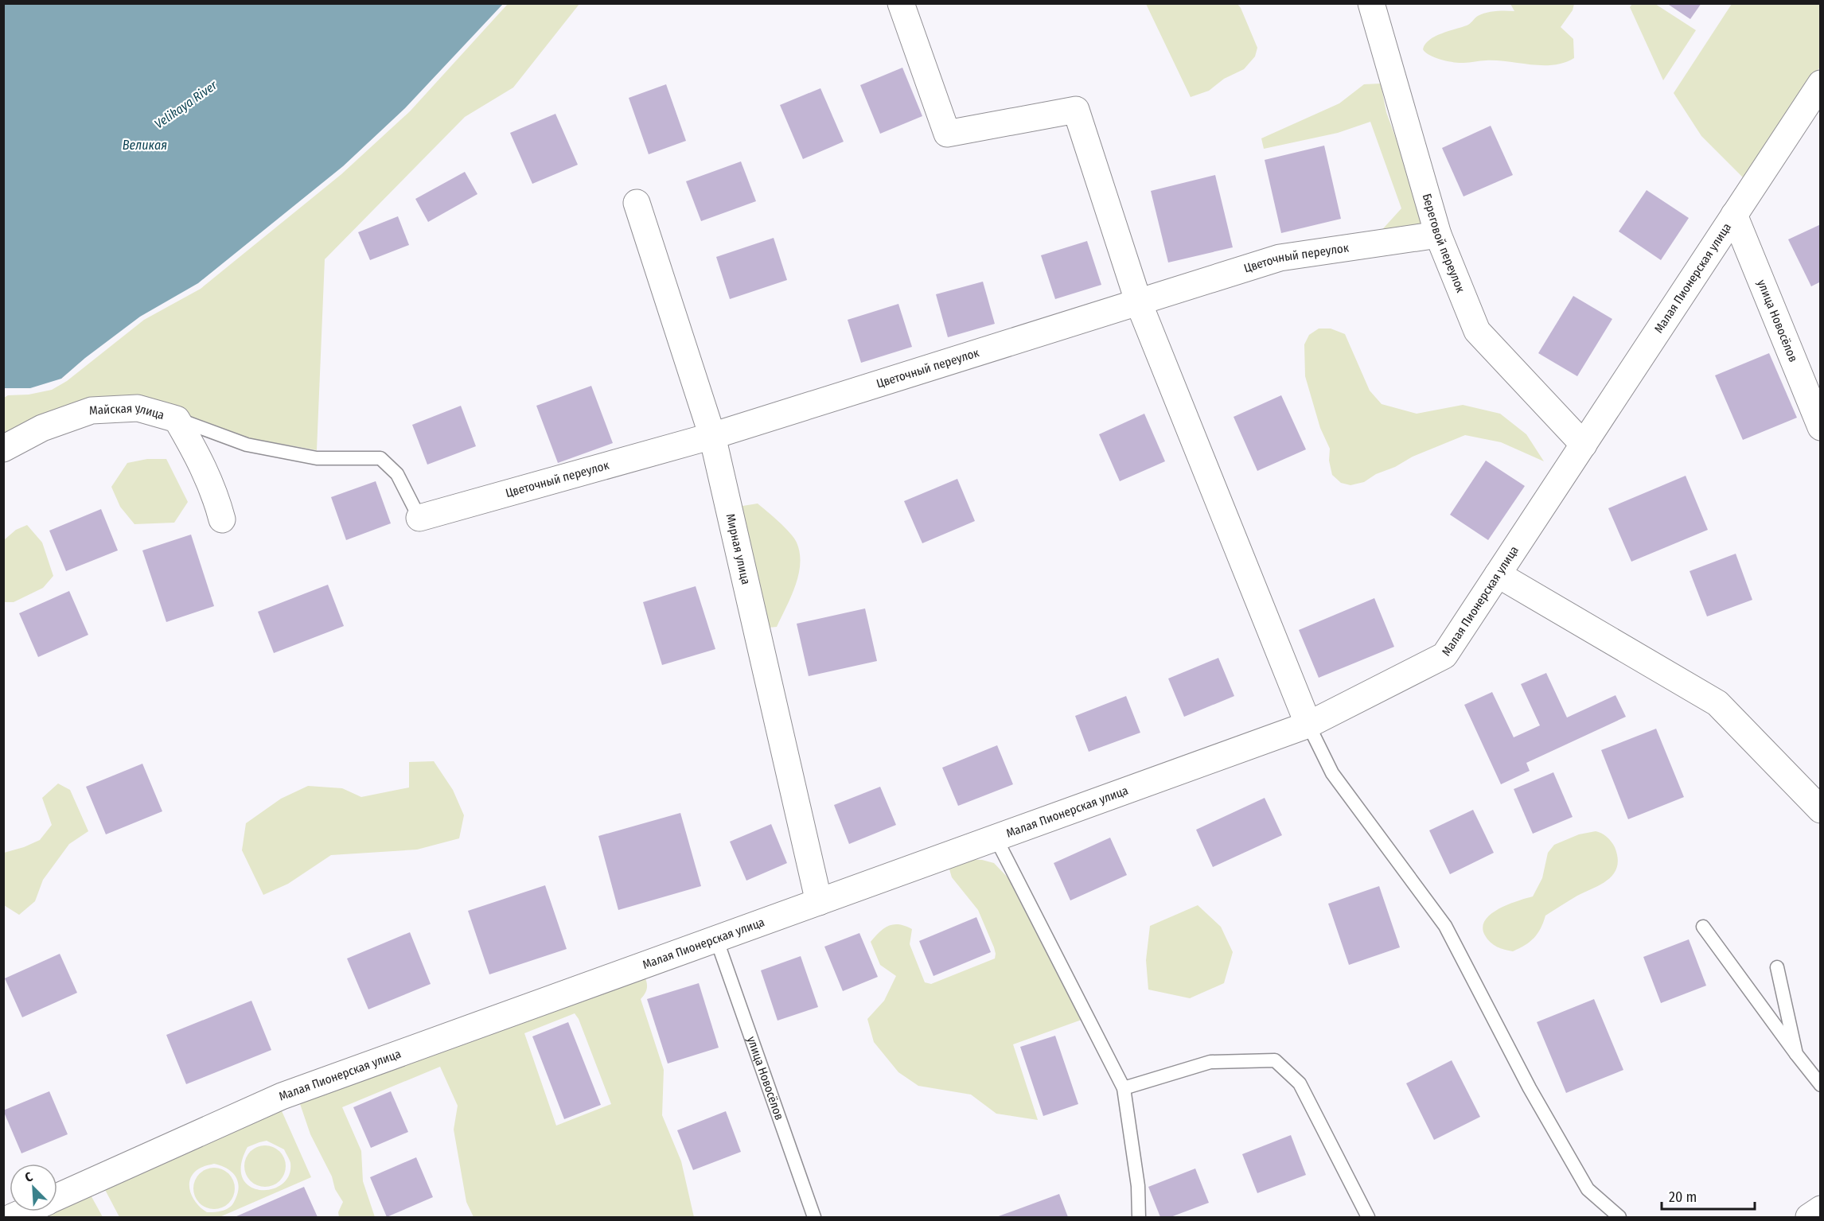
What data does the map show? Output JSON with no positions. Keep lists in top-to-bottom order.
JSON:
{
  "streets": {
    "main road": [
      "Береговой переулок",
      "Цветочный переулок",
      "Малая Пионерская улица",
      "улица Новосёлов",
      "Майская улица",
      "Мирная улица"
    ]
  },
  "crossings": [
    ["Береговой переулок", "Цветочный переулок"],
    ["Береговой переулок", "Малая Пионерская улица"],
    ["Цветочный переулок", "Мирная улица"],
    ["Малая Пионерская улица", "улица Новосёлов"],
    ["Малая Пионерская улица", "Мирная улица"]
  ],
  "water": ["Velikaya River", "Великая"],
  "scale_bar": "20 m",
  "north": "top left"
}
